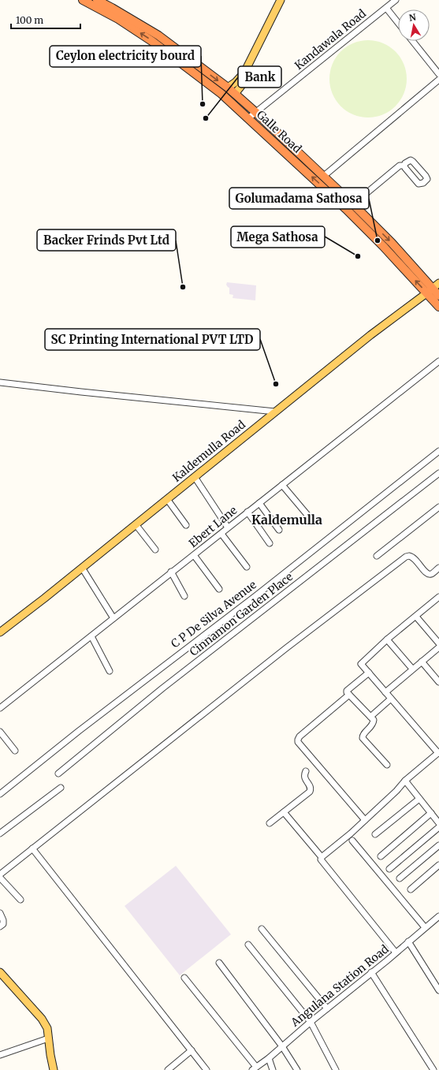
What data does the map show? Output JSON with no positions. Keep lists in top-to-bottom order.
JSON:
{
  "streets": {
    "highway": ["Galle Road"],
    "main road": ["Kaldemulla Road"],
    "street": [
      "Kandawala Road",
      "Ebert Lane",
      "C P De Silva Avenue",
      "Cinnamon Garden Place",
      "Angulana Station Road"
    ]
  },
  "crossings": [
    ["Kandawala Road", "Galle Road"],
    ["Galle Road", "Kaldemulla Road"]
  ],
  "districts": ["Kaldemulla"],
  "places": [
    "Ceylon electricity bourd",
    "Bank",
    "Golumadama Sathosa",
    "Mega Sathosa",
    "Backer Frinds Pvt Ltd",
    "SC Printing International PVT LTD"
  ],
  "scale_bar": "100 m",
  "north": "top"
}
